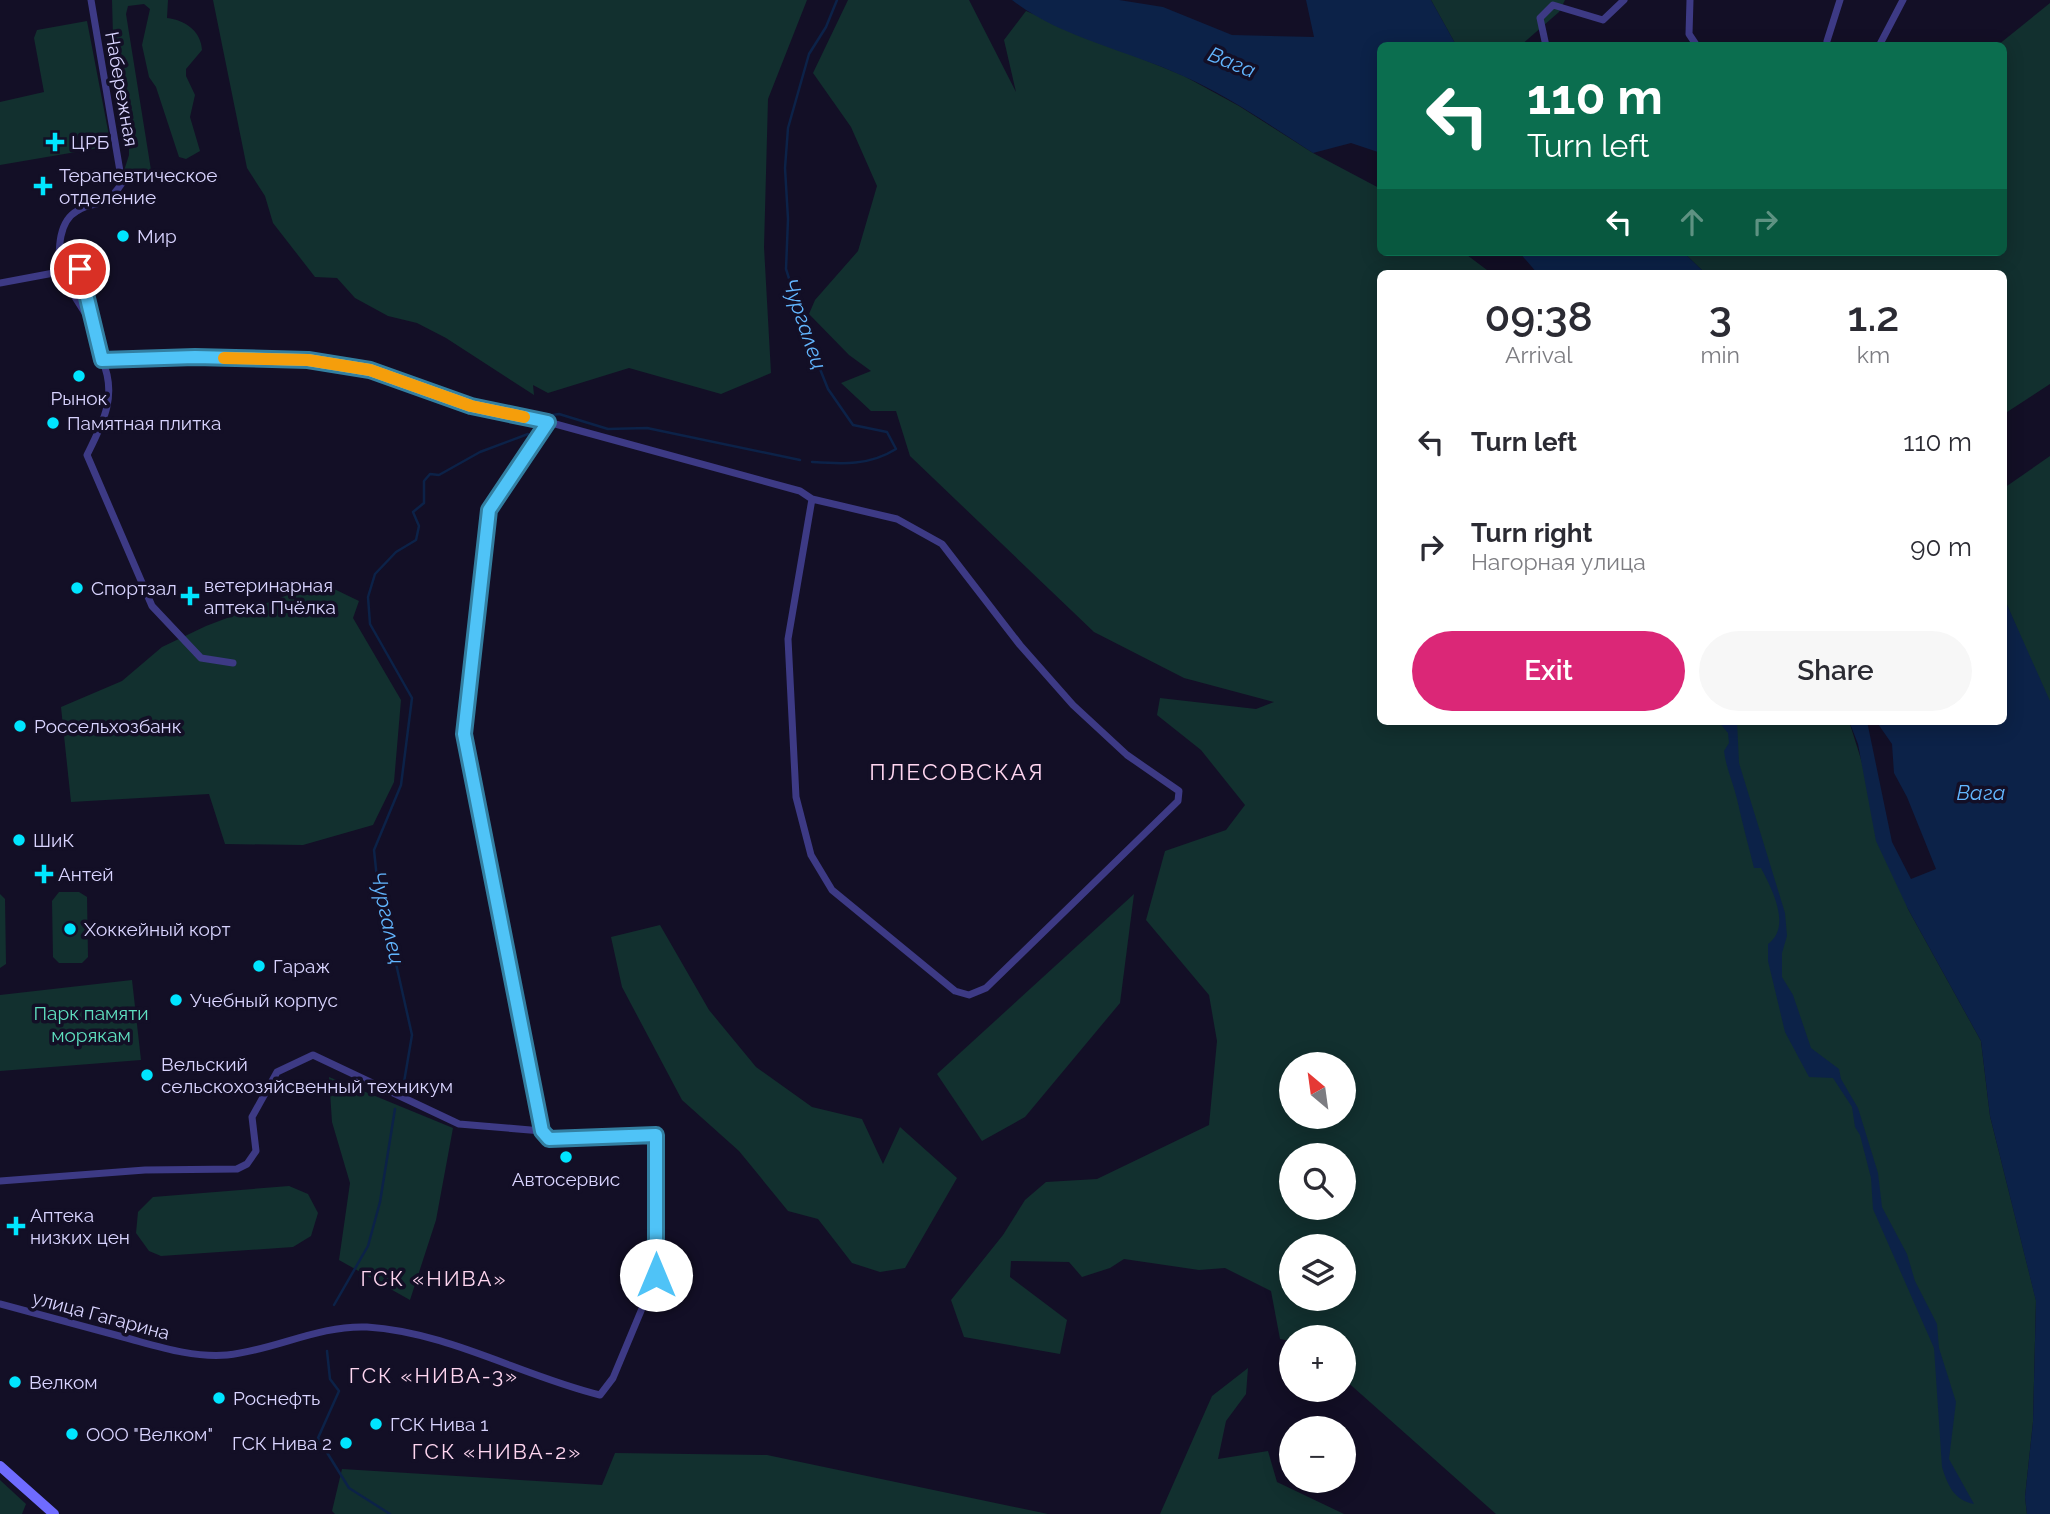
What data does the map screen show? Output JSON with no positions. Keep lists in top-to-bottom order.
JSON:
{
  "streets": {
    "street": ["Набережная", "улица Гагарина"]
  },
  "districts": [
    "ПЛЕСОВСКАЯ",
    "ГСК «НИВА»",
    "ГСК «НИВА-3»",
    "ГСК «НИВА-2»"
  ],
  "water": ["Вага", "Чургалец"],
  "parks": ["Парк памяти морякам"],
  "places": {
    "health": [
      "ЦРБ",
      "Терапевтическое отделение",
      "ветеринарная аптека Пчёлка",
      "Антей",
      "Аптека низких цен"
    ],
    "other": [
      "Мир",
      "Рынок",
      "Памятная плитка",
      "Спортзал",
      "Россельхозбанк",
      "ШиК",
      "Хоккейный корт",
      "Гараж",
      "Учебный корпус",
      "Вельский сельскохозяйсвенный техникум",
      "Автосервис",
      "Велком",
      "Роснефть",
      "ГСК Нива 1",
      "ООО \"Велком\"",
      "ГСК Нива 2"
    ]
  },
  "north": "top left",
  "page": {
    "turn": ["110 m", "Turn left"],
    "eta": [
      "09:38",
      "Arrival",
      "3",
      "min",
      "1.2",
      "km"
    ],
    "list": [
      {
        "name": "Turn left",
        "value": "110 m"
      },
      {
        "name": "Turn right",
        "note": "Нагорная улица",
        "value": "90 m"
      }
    ],
    "buttons": ["Exit", "Share"],
    "map_buttons": ["+", "−"]
  }
}
